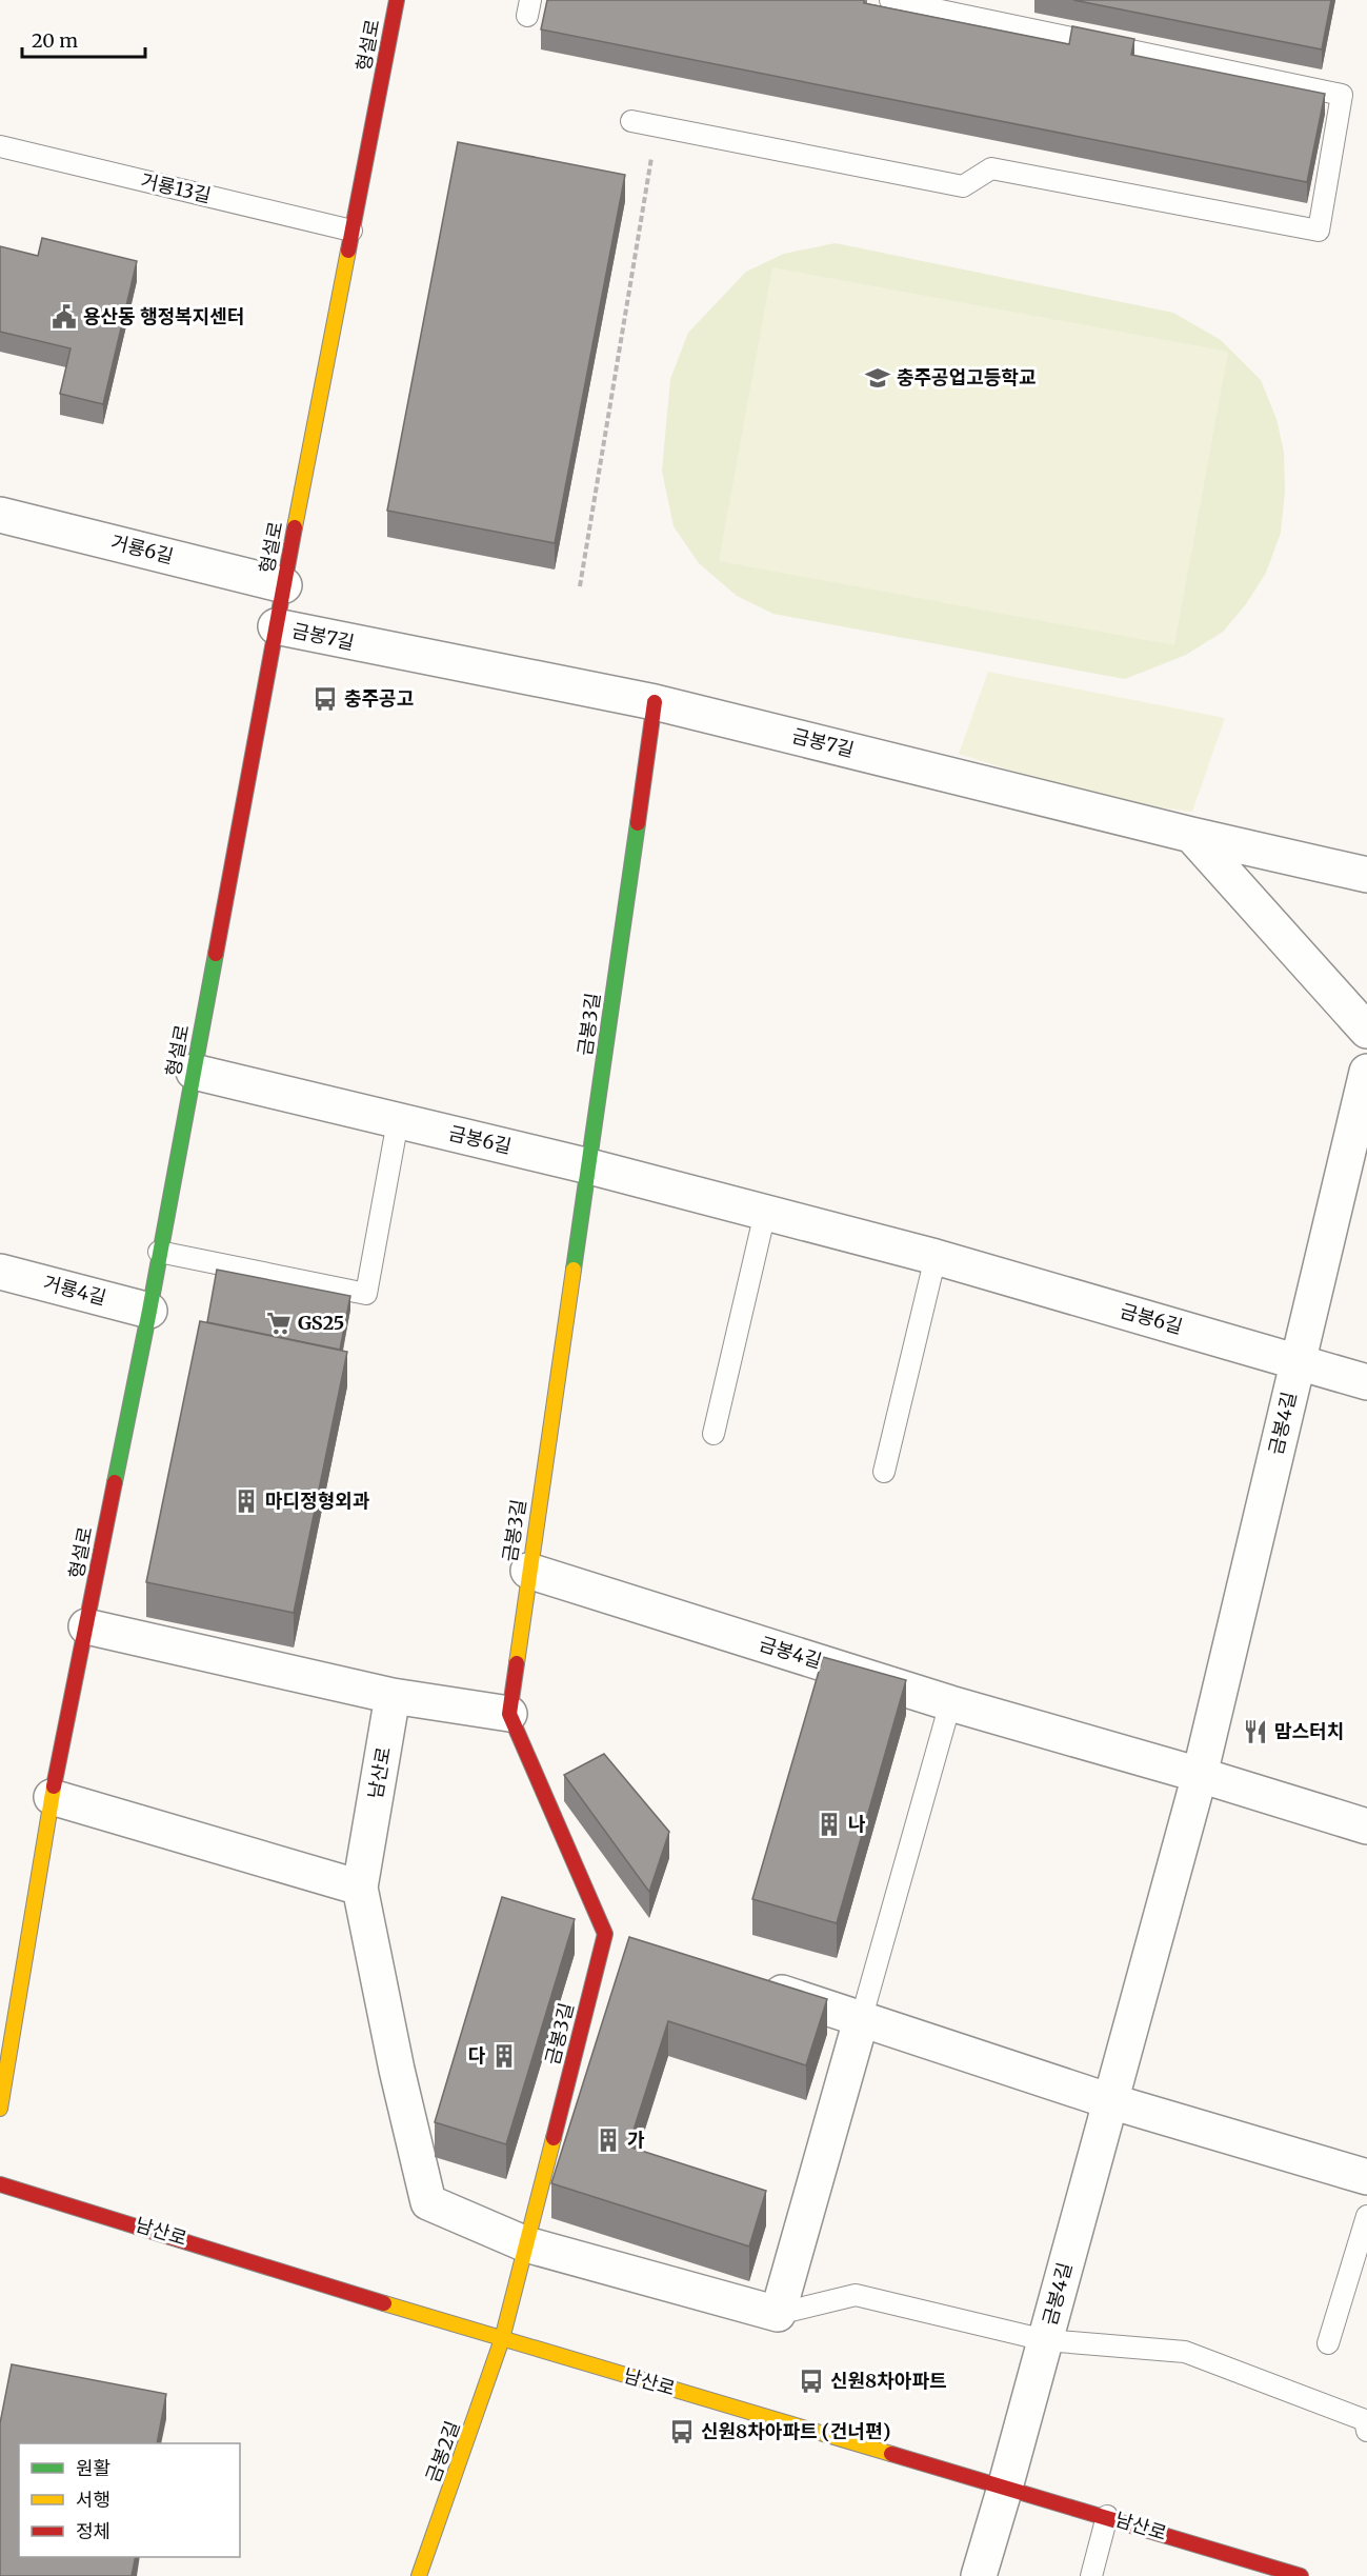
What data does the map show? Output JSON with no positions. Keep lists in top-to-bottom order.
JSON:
{
  "streets": {
    "street": [
      "형설로",
      "거룡6길",
      "금봉7길",
      "금봉3길",
      "금봉6길",
      "거룡4길",
      "금봉4길",
      "남산로",
      "금봉2길"
    ],
    "lane": ["거룡13길"]
  },
  "crossings": [
    ["형설로", "거룡13길"],
    ["형설로", "거룡6길"],
    ["형설로", "금봉7길"],
    ["형설로", "금봉6길"],
    ["형설로", "거룡4길"],
    ["금봉7길", "금봉3길"],
    ["금봉3길", "금봉6길"],
    ["금봉3길", "금봉4길"],
    ["금봉3길", "남산로"],
    ["금봉3길", "금봉2길"],
    ["금봉6길", "금봉4길"],
    ["금봉4길", "남산로"],
    ["남산로", "금봉2길"]
  ],
  "places": {
    "public building": ["용산동 행정복지센터"],
    "school or university": ["충주공업고등학교"],
    "bus stop": ["충주공고", "신원8차아파트", "신원8차아파트 (건너편)"],
    "supermarket": ["GS25"],
    "building": [
      "마디정형외과",
      "나",
      "다",
      "가"
    ],
    "restaurant": ["맘스터치"]
  },
  "legend": ["원활", "서행", "정체"],
  "scale_bar": "20 m"
}
